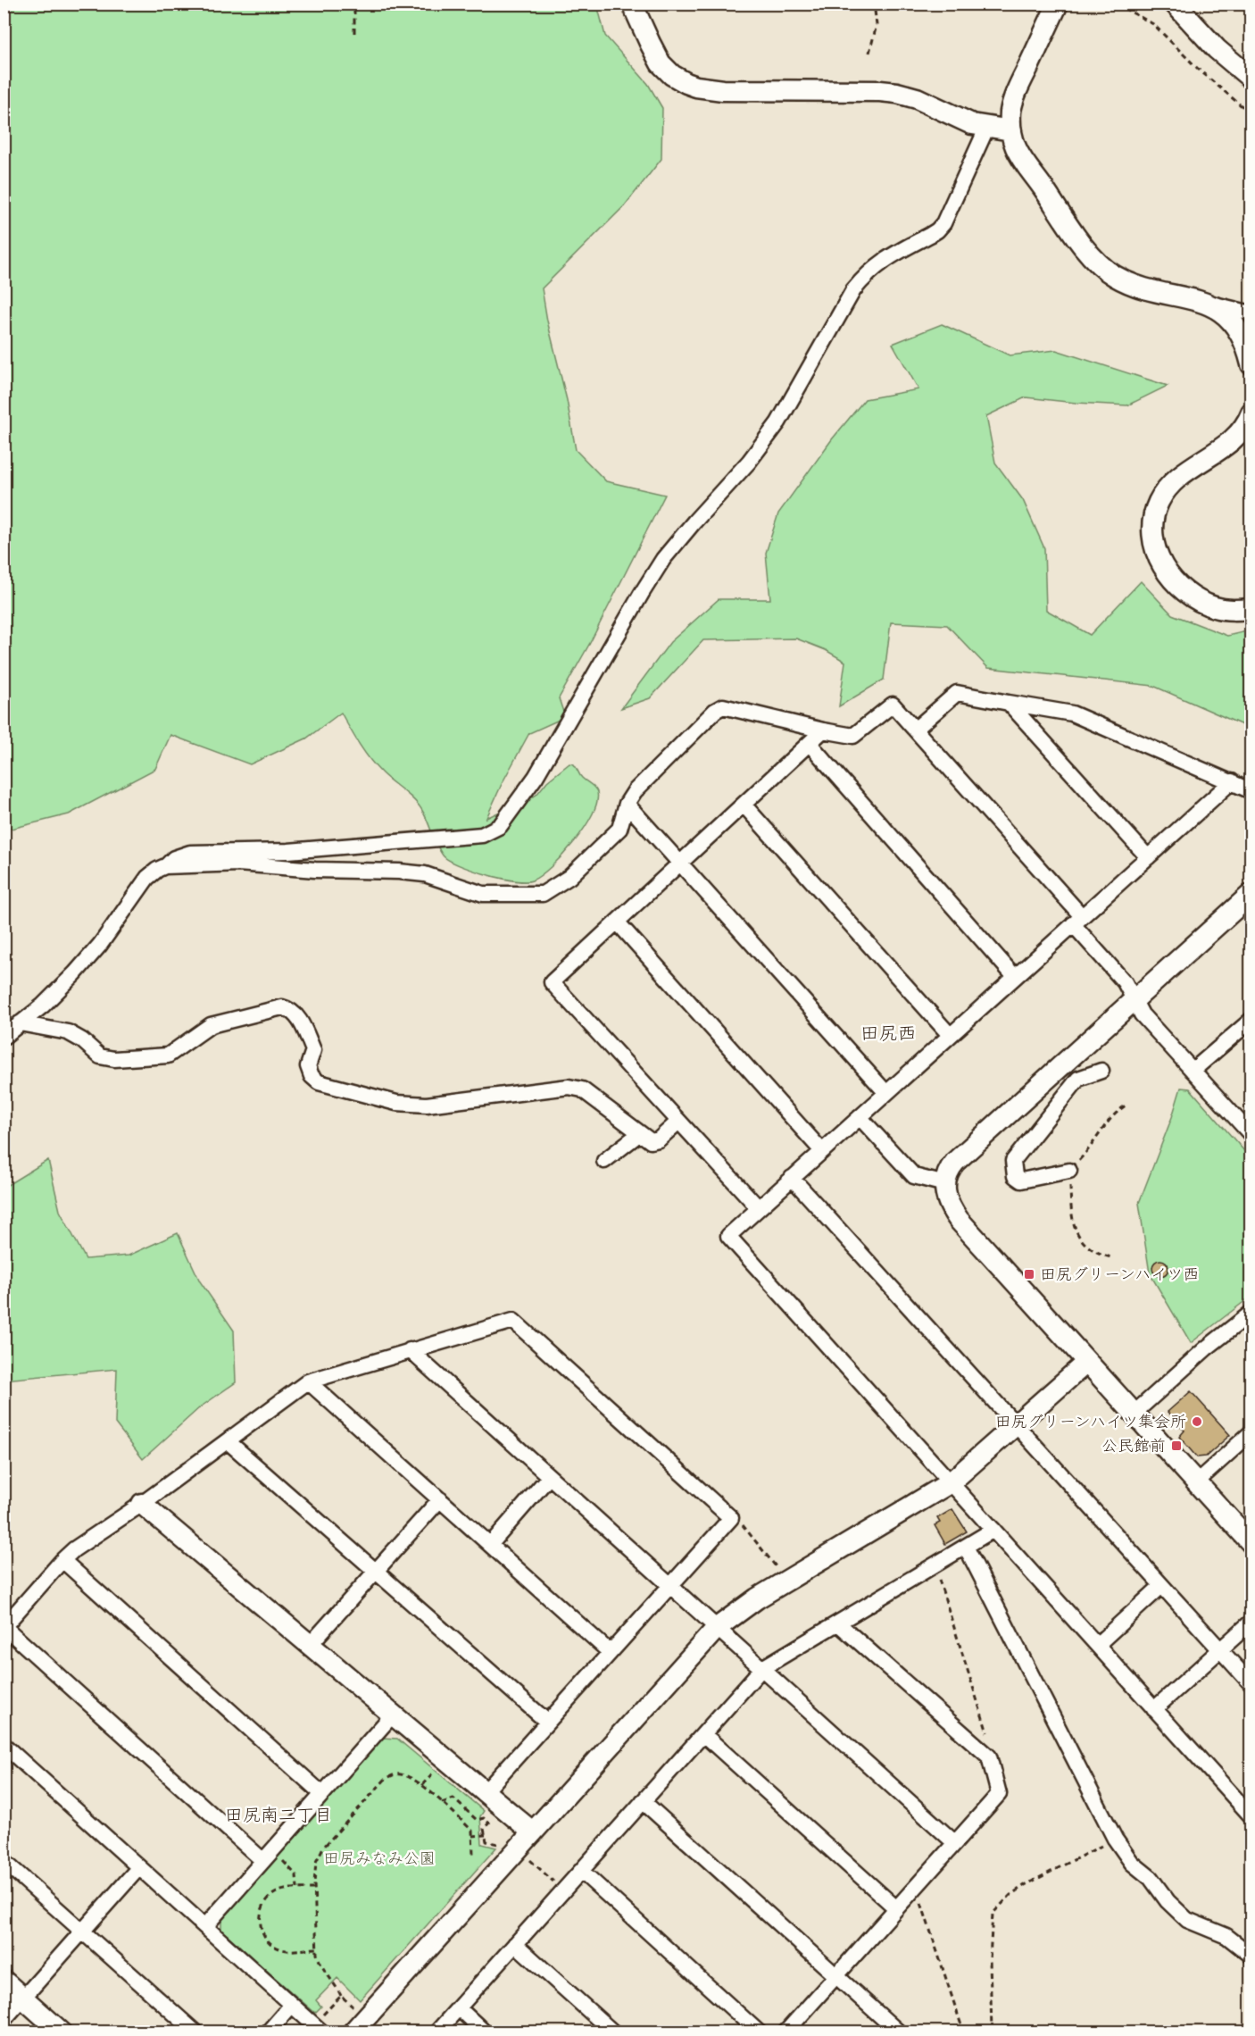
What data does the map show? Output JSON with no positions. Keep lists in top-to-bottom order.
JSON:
{
  "districts": ["田尻西", "田尻南二丁目"],
  "parks": ["田尻みなみ公園"],
  "places": {
    "transit": ["田尻グリーンハイツ西", "公民館前"],
    "other": ["田尻グリーンハイツ集会所"]
  }
}
